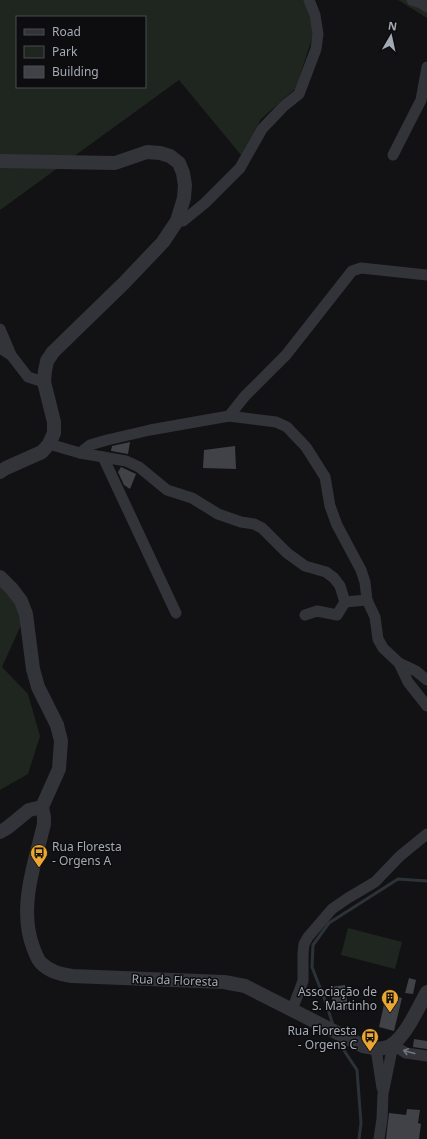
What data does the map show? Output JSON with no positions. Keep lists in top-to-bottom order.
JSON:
{
  "streets": {
    "street": ["Rua da Floresta"]
  },
  "places": {
    "bus stop": ["Rua Floresta - Orgens A", "Rua Floresta - Orgens C"],
    "building": ["Associação de S. Martinho"]
  },
  "legend": ["Road", "Park", "Building"],
  "north": "top"
}
